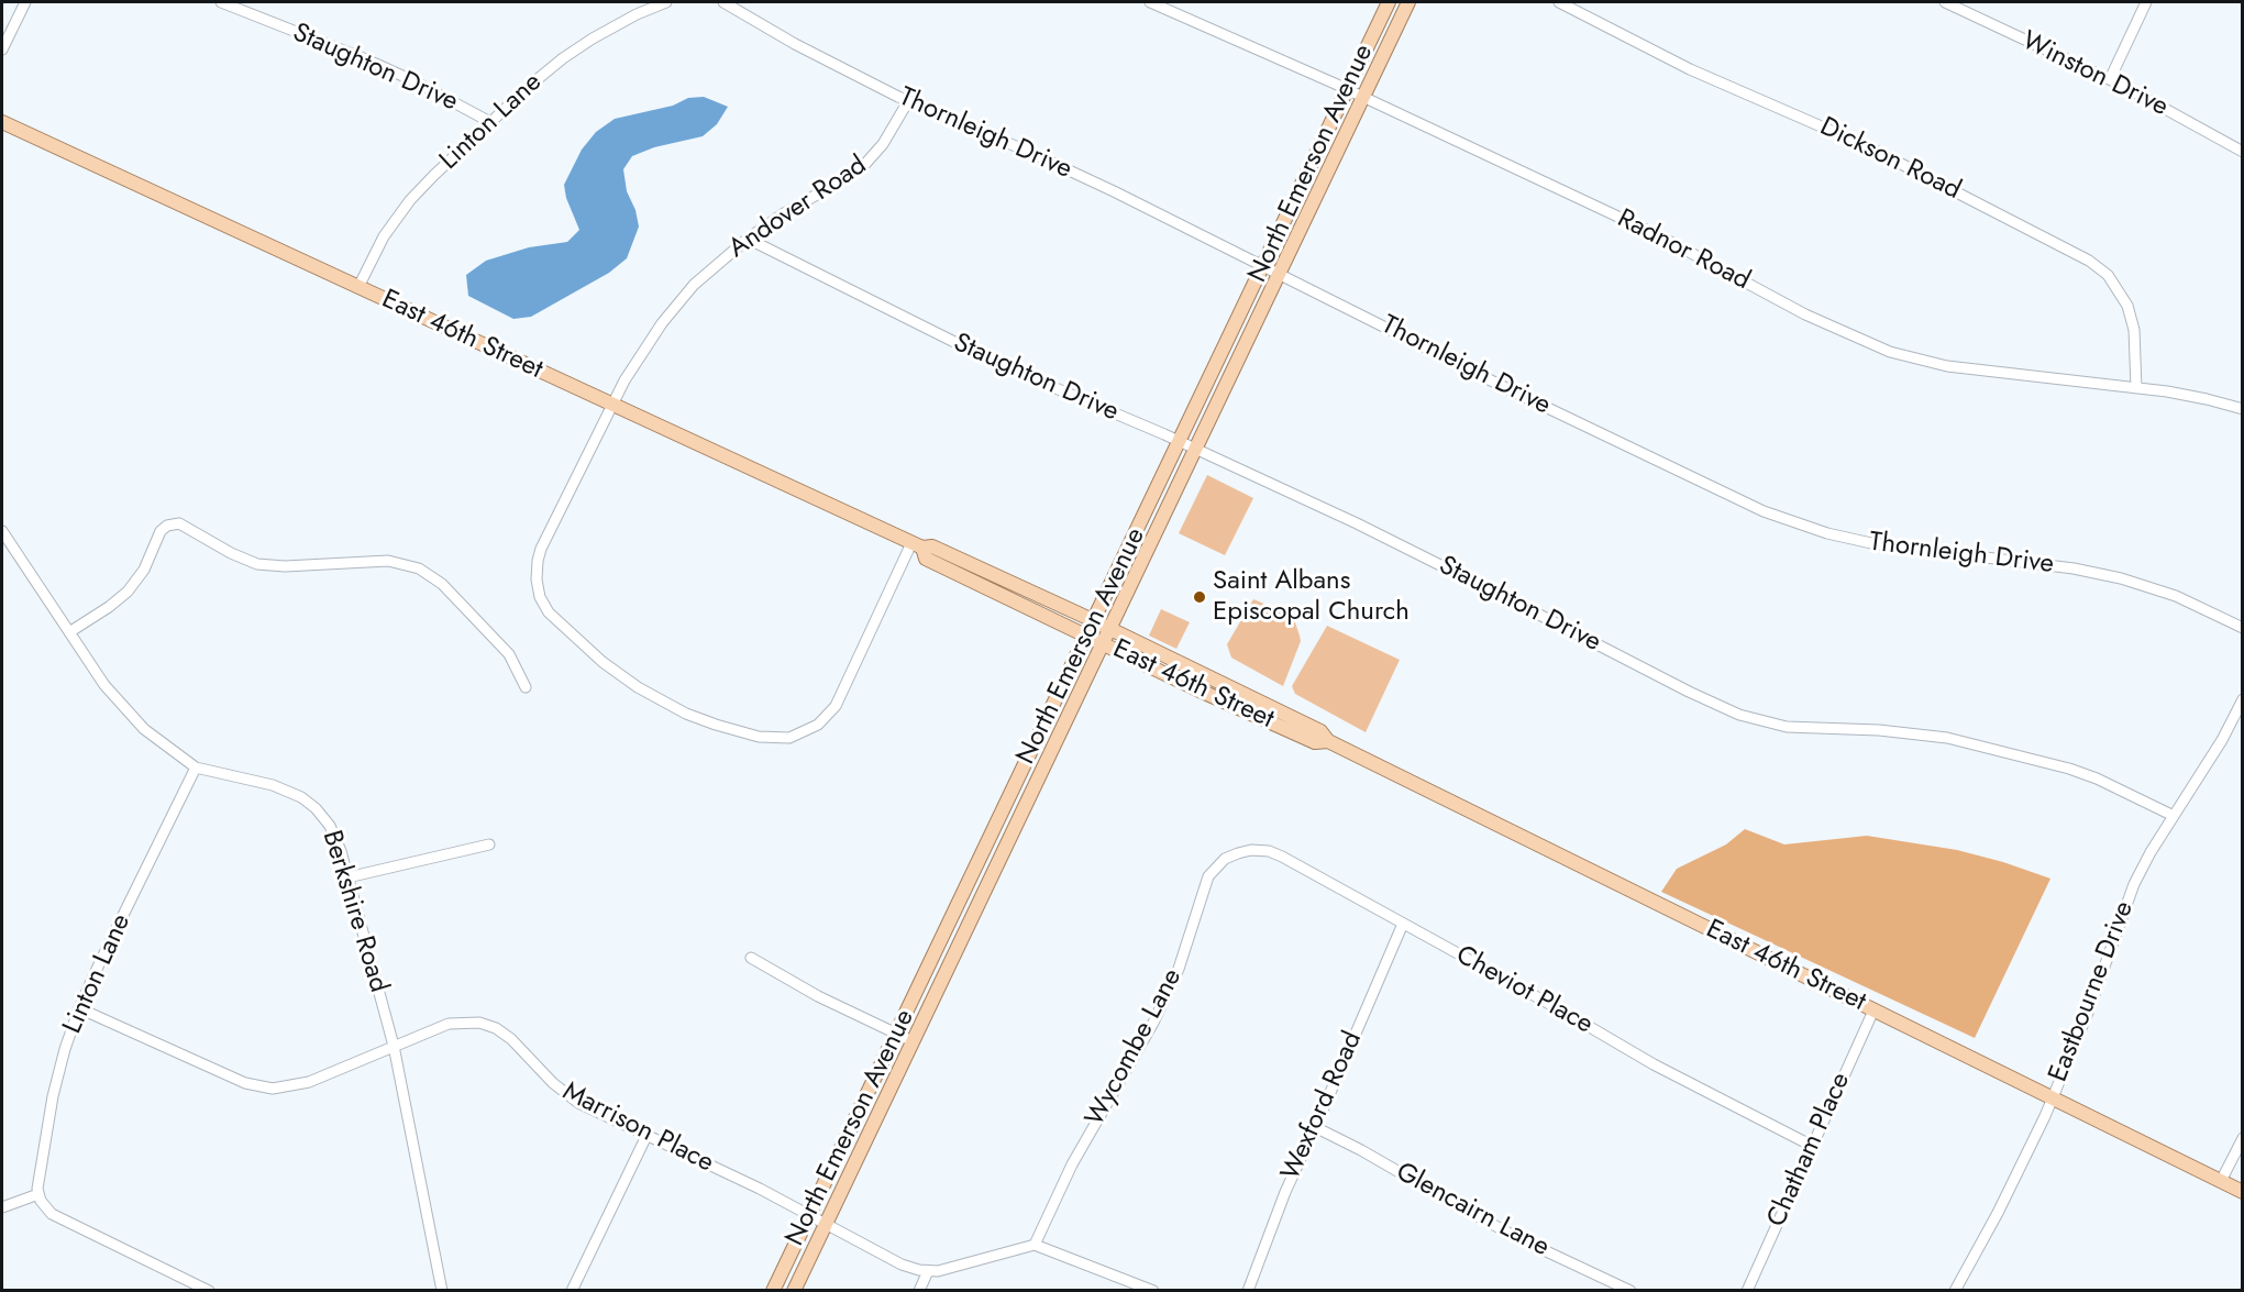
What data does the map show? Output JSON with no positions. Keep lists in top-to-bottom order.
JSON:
{
  "streets": {
    "main road": ["North Emerson Avenue", "East 46th Street"],
    "street": [
      "Staughton Drive",
      "Winston Drive",
      "Linton Lane",
      "Thornleigh Drive",
      "Dickson Road",
      "Andover Road",
      "Radnor Road",
      "Berkshire Road",
      "Cheviot Place",
      "Eastbourne Drive",
      "Wycombe Lane",
      "Wexford Road",
      "Marrison Place",
      "Chatham Place",
      "Glencairn Lane"
    ]
  },
  "crossings": [
    ["Staughton Drive", "Linton Lane"],
    ["Staughton Drive", "North Emerson Avenue"],
    ["Staughton Drive", "Andover Road"],
    ["Staughton Drive", "Eastbourne Drive"],
    ["Linton Lane", "East 46th Street"],
    ["Linton Lane", "Berkshire Road"],
    ["Linton Lane", "Marrison Place"],
    ["Thornleigh Drive", "North Emerson Avenue"],
    ["Thornleigh Drive", "Andover Road"],
    ["Dickson Road", "Radnor Road"],
    ["North Emerson Avenue", "Radnor Road"],
    ["North Emerson Avenue", "East 46th Street"],
    ["North Emerson Avenue", "Marrison Place"],
    ["Andover Road", "East 46th Street"],
    ["East 46th Street", "Eastbourne Drive"],
    ["East 46th Street", "Chatham Place"],
    ["Berkshire Road", "Marrison Place"],
    ["Cheviot Place", "Wycombe Lane"],
    ["Cheviot Place", "Wexford Road"],
    ["Cheviot Place", "Chatham Place"],
    ["Wexford Road", "Glencairn Lane"]
  ],
  "places": ["Saint Albans Episcopal Church"]
}
